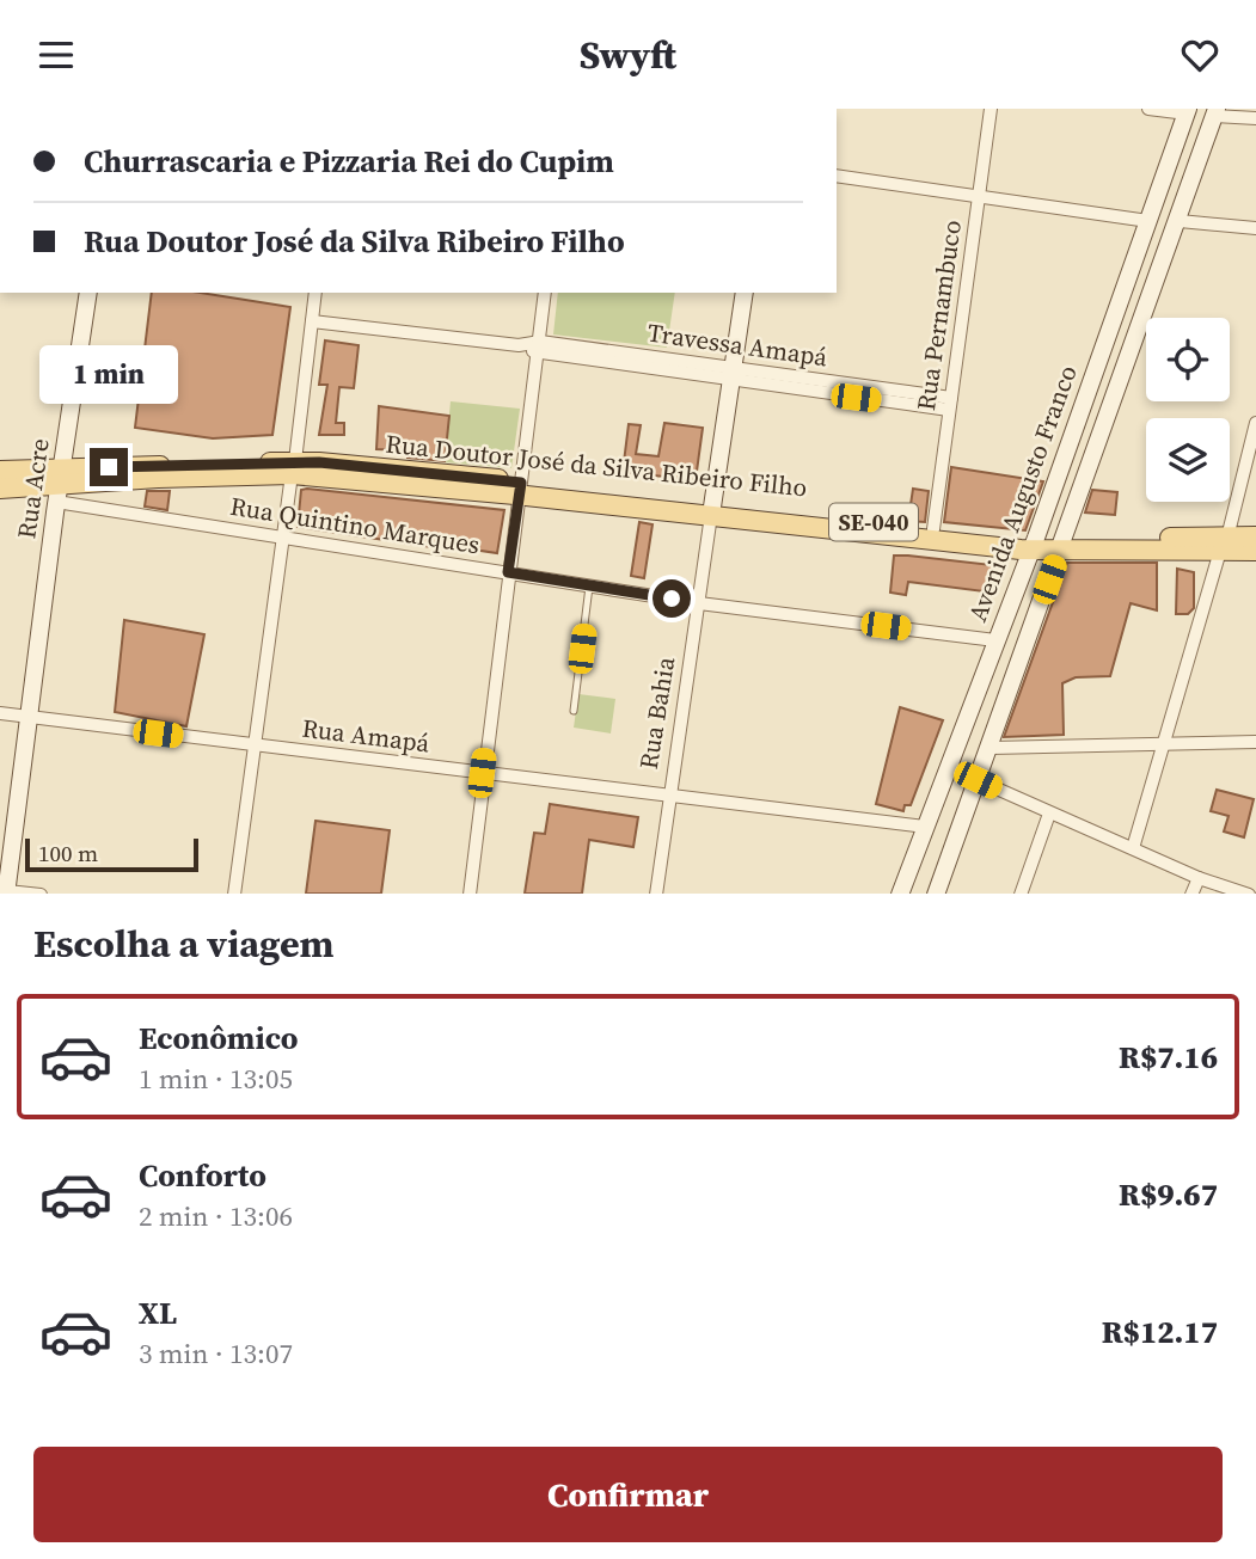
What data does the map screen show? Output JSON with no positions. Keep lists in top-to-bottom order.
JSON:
{
  "streets": {
    "main road": [
      "Rua Doutor José da Silva Ribeiro Filho",
      "Rua Acre",
      "Avenida Augusto Franco",
      "SE-040",
      "Rua Bahia"
    ],
    "street": [
      "Rua Pernambuco",
      "Travessa Amapá",
      "Rua Quintino Marques",
      "Rua Amapá"
    ]
  },
  "crossings": [
    ["Rua Pernambuco", "Travessa Amapá"],
    ["Rua Pernambuco", "Rua Doutor José da Silva Ribeiro Filho"],
    ["Travessa Amapá", "Rua Bahia"],
    ["Rua Doutor José da Silva Ribeiro Filho", "Rua Acre"],
    ["Rua Doutor José da Silva Ribeiro Filho", "Avenida Augusto Franco"],
    ["Rua Doutor José da Silva Ribeiro Filho", "SE-040"],
    ["Rua Doutor José da Silva Ribeiro Filho", "Rua Quintino Marques"],
    ["Rua Doutor José da Silva Ribeiro Filho", "Rua Bahia"],
    ["Rua Acre", "Rua Quintino Marques"],
    ["Rua Acre", "Rua Amapá"],
    ["Avenida Augusto Franco", "SE-040"],
    ["Avenida Augusto Franco", "Rua Quintino Marques"],
    ["Avenida Augusto Franco", "Rua Amapá"],
    ["Rua Quintino Marques", "Rua Bahia"],
    ["Rua Bahia", "Rua Amapá"]
  ],
  "scale_bar": "100 m",
  "page": {
    "header": "Swyft",
    "banner": ["Churrascaria e Pizzaria Rei do Cupim", "Rua Doutor José da Silva Ribeiro Filho"],
    "bubble": "1 min",
    "scale": "100 m",
    "heading": "Escolha a viagem",
    "list": [
      {
        "name": "Econômico",
        "note": "1 min · 13:05",
        "value": "R$7.16"
      },
      {
        "name": "Conforto",
        "note": "2 min · 13:06",
        "value": "R$9.67"
      },
      {
        "name": "XL",
        "note": "3 min · 13:07",
        "value": "R$12.17"
      }
    ],
    "buttons": "Confirmar"
  }
}
